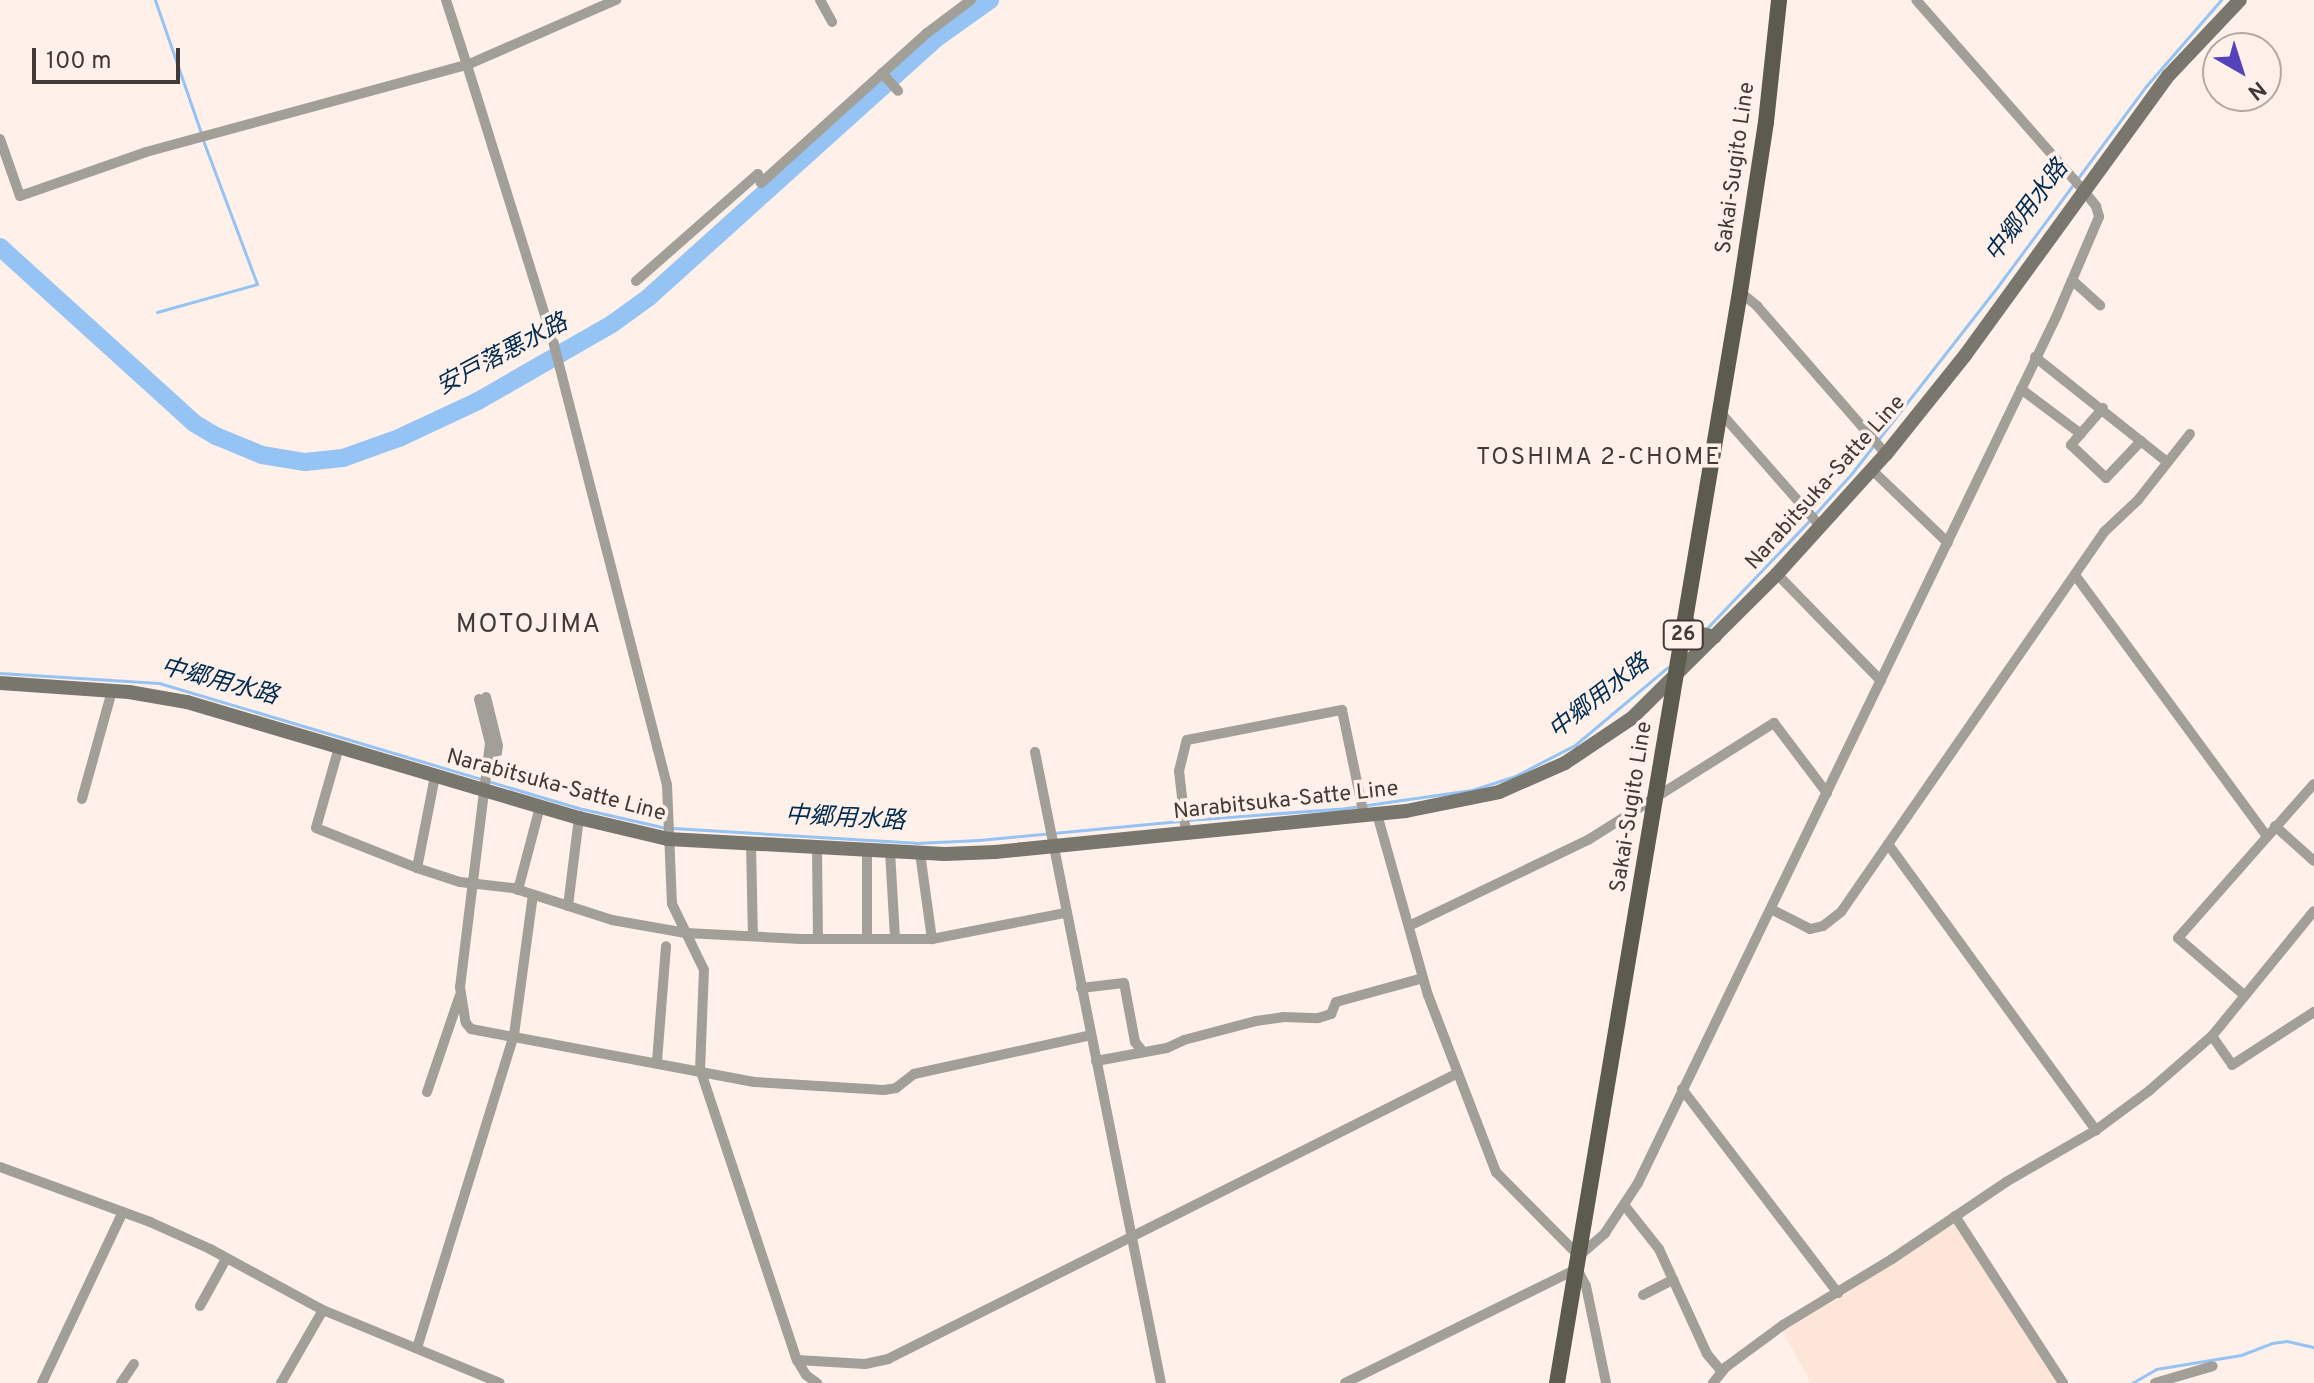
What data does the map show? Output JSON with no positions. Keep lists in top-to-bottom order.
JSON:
{
  "streets": {
    "main road": ["Sakai-Sugito Line", "Narabitsuka-Satte Line", "26"]
  },
  "crossings": [
    ["Sakai-Sugito Line", "Narabitsuka-Satte Line"]
  ],
  "districts": ["TOSHIMA 2-CHOME", "MOTOJIMA"],
  "water": ["中郷用水路", "安戸落悪水路"],
  "scale_bar": "100 m",
  "north": "bottom right"
}
